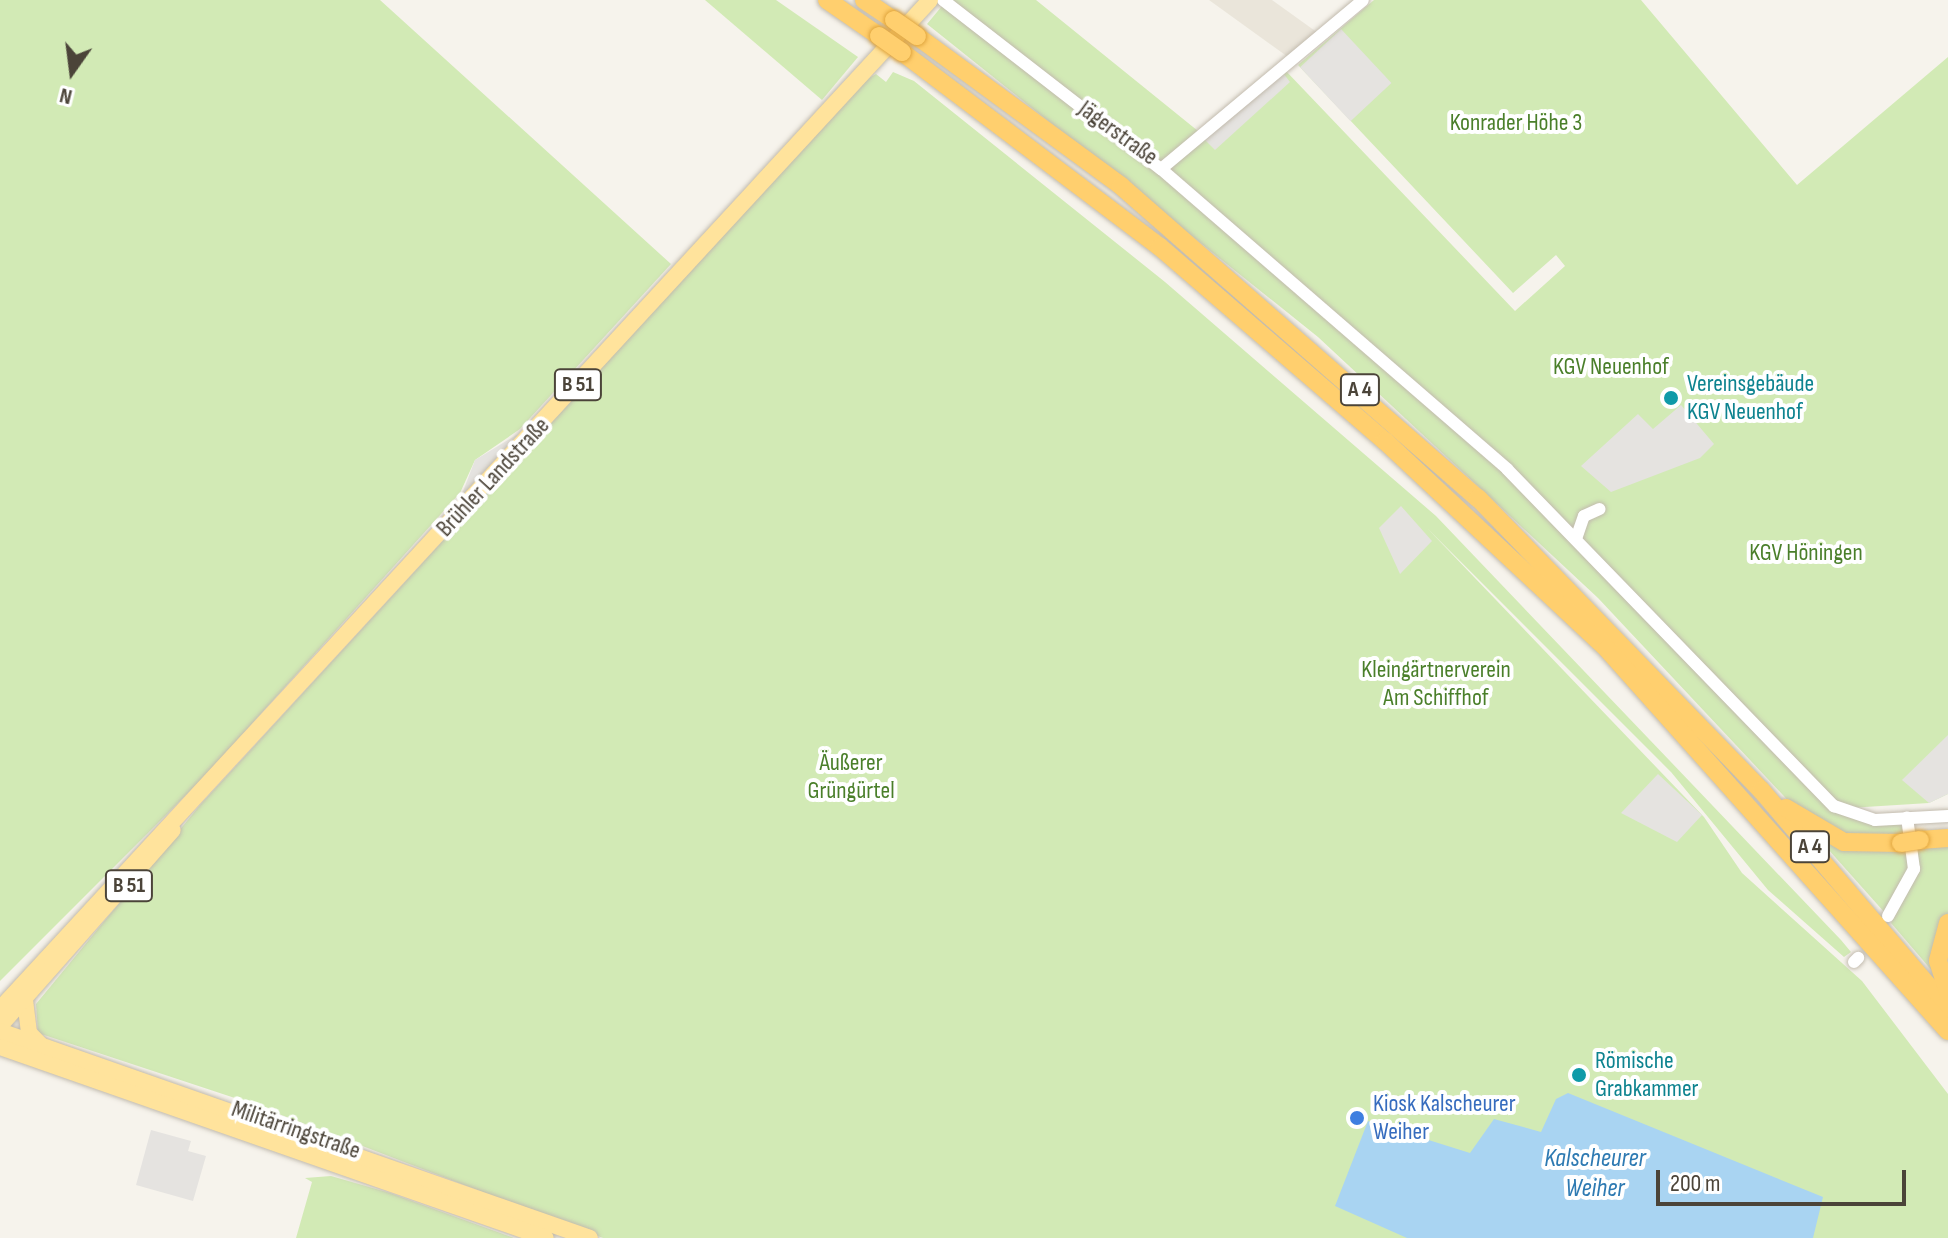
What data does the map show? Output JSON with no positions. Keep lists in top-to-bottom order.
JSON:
{
  "streets": {
    "highway": ["A 4"],
    "main road": ["B 51", "Brühler Landstraße", "Militärringstraße"],
    "street": ["Jägerstraße"]
  },
  "crossings": [
    ["Brühler Landstraße", "Militärringstraße"]
  ],
  "water": ["Kalscheurer Weiher"],
  "parks": [
    "Konrader Höhe 3",
    "KGV Neuenhof",
    "KGV Höningen",
    "Kleingärtnerverein Am Schiffhof",
    "Äußerer Grüngürtel"
  ],
  "places": ["Vereinsgebäude KGV Neuenhof", "Römische Grabkammer", "Kiosk Kalscheurer Weiher"],
  "scale_bar": "200 m",
  "north": "bottom"
}
